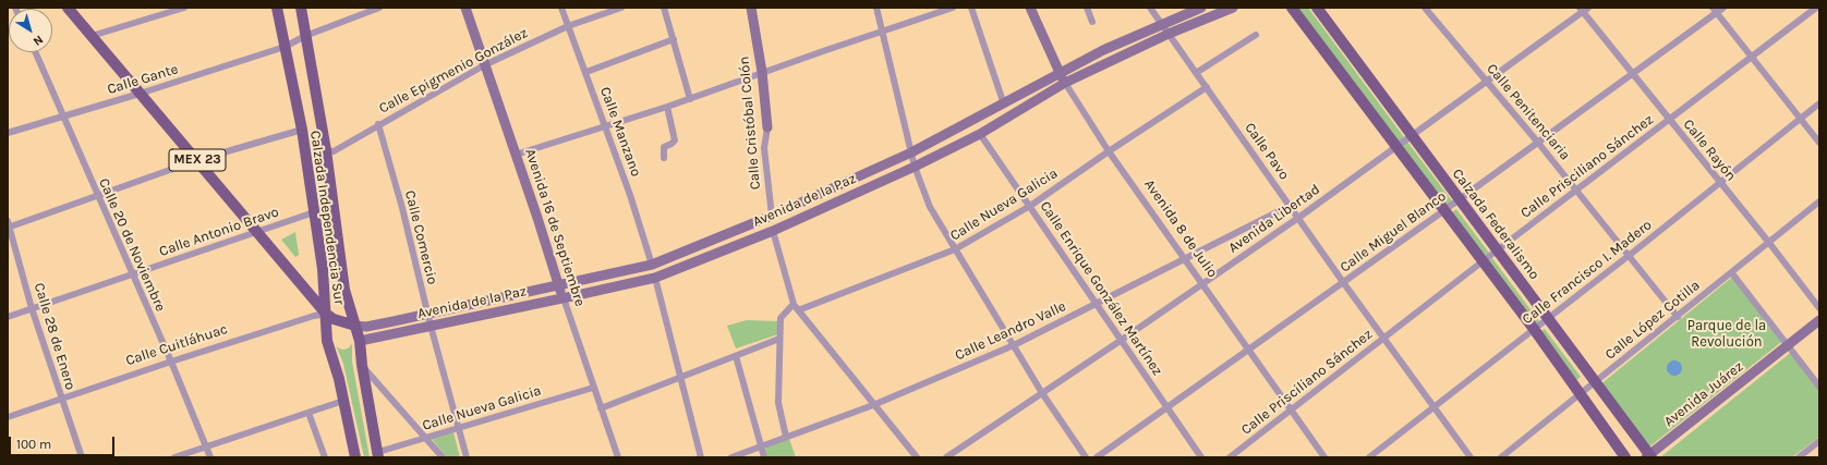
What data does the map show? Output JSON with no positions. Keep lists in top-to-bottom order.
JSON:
{
  "streets": {
    "main road": ["MEX 23", "Calzada Independencia Sur", "Calzada Federalismo"],
    "street": [
      "Calle Epigmenio González",
      "Calle Gante",
      "Calle Penitenciaria",
      "Calle Cristóbal Colón",
      "Calle Manzano",
      "Calle Rayón",
      "Calle Pavo",
      "Calle Prisciliano Sánchez",
      "Avenida de la Paz",
      "Calle Nueva Galicia",
      "Avenida Libertad",
      "Avenida 16 de Septiembre",
      "Avenida 8 de Julio",
      "Calle Antonio Bravo",
      "Calle Miguel Blanco",
      "Calle Comercio",
      "Calle 20 de Noviembre",
      "Calle Francisco I. Madero",
      "Calle Enrique González Martínez",
      "Calle López Cotilla",
      "Calle Leandro Valle",
      "Calle 28 de Enero",
      "Calle Cuitláhuac",
      "Avenida Juárez"
    ]
  },
  "crossings": [
    ["Calle Epigmenio González", "Calle Manzano"],
    ["Calle Epigmenio González", "Calzada Independencia Sur"],
    ["Calle Epigmenio González", "Avenida 16 de Septiembre"],
    ["Calle Epigmenio González", "Calle Comercio"],
    ["Calle Gante", "MEX 23"],
    ["Calle Gante", "Calzada Independencia Sur"],
    ["Calle Gante", "Calle 20 de Noviembre"],
    ["Calle Penitenciaria", "Calle Prisciliano Sánchez"],
    ["Calle Penitenciaria", "Avenida Libertad"],
    ["Calle Penitenciaria", "Calle Miguel Blanco"],
    ["Calle Penitenciaria", "Calle Francisco I. Madero"],
    ["Calle Penitenciaria", "Calle López Cotilla"],
    ["Calle Cristóbal Colón", "Avenida de la Paz"],
    ["Calle Cristóbal Colón", "Calle Nueva Galicia"],
    ["Calle Cristóbal Colón", "Calle Leandro Valle"],
    ["Calle Manzano", "Avenida de la Paz"],
    ["Calle Rayón", "Calle Prisciliano Sánchez"],
    ["Calle Rayón", "Avenida Libertad"],
    ["Calle Rayón", "Calle Miguel Blanco"],
    ["Calle Rayón", "Calle Francisco I. Madero"],
    ["Calle Rayón", "Calle López Cotilla"],
    ["Calle Pavo", "Calle Prisciliano Sánchez"],
    ["Calle Pavo", "Avenida de la Paz"],
    ["Calle Pavo", "Calle Nueva Galicia"],
    ["Calle Pavo", "Avenida Libertad"],
    ["Calle Pavo", "Calle Miguel Blanco"],
    ["Calle Pavo", "Calle Francisco I. Madero"],
    ["Calle Pavo", "Calle Leandro Valle"],
    ["MEX 23", "Calzada Independencia Sur"],
    ["MEX 23", "Calle Antonio Bravo"],
    ["MEX 23", "Calle Cuitláhuac"],
    ["Calle Prisciliano Sánchez", "Calzada Federalismo"],
    ["Calle Prisciliano Sánchez", "Avenida 8 de Julio"],
    ["Avenida de la Paz", "Calzada Independencia Sur"],
    ["Avenida de la Paz", "Avenida 16 de Septiembre"],
    ["Avenida de la Paz", "Avenida 8 de Julio"],
    ["Avenida de la Paz", "Calle Comercio"],
    ["Avenida de la Paz", "Calle Enrique González Martínez"],
    ["Calle Nueva Galicia", "Calzada Independencia Sur"],
    ["Calle Nueva Galicia", "Avenida 16 de Septiembre"],
    ["Calle Nueva Galicia", "Avenida 8 de Julio"],
    ["Calle Nueva Galicia", "Calle Comercio"],
    ["Calle Nueva Galicia", "Calle Enrique González Martínez"],
    ["Calzada Independencia Sur", "Calle Antonio Bravo"],
    ["Calzada Independencia Sur", "Calle Cuitláhuac"],
    ["Avenida Libertad", "Calzada Federalismo"],
    ["Avenida Libertad", "Avenida 8 de Julio"],
    ["Avenida Libertad", "Calle Enrique González Martínez"],
    ["Calzada Federalismo", "Calle Miguel Blanco"],
    ["Calzada Federalismo", "Calle Francisco I. Madero"],
    ["Calzada Federalismo", "Calle López Cotilla"],
    ["Calzada Federalismo", "Avenida Juárez"],
    ["Avenida 8 de Julio", "Calle Miguel Blanco"],
    ["Avenida 8 de Julio", "Calle Leandro Valle"],
    ["Calle Antonio Bravo", "Calle 20 de Noviembre"],
    ["Calle Antonio Bravo", "Calle 28 de Enero"],
    ["Calle Miguel Blanco", "Calle Enrique González Martínez"],
    ["Calle 20 de Noviembre", "Calle Cuitláhuac"],
    ["Calle Enrique González Martínez", "Calle Leandro Valle"],
    ["Calle 28 de Enero", "Calle Cuitláhuac"]
  ],
  "parks": ["Parque de la Revolución"],
  "scale_bar": "100 m",
  "north": "bottom right"
}
